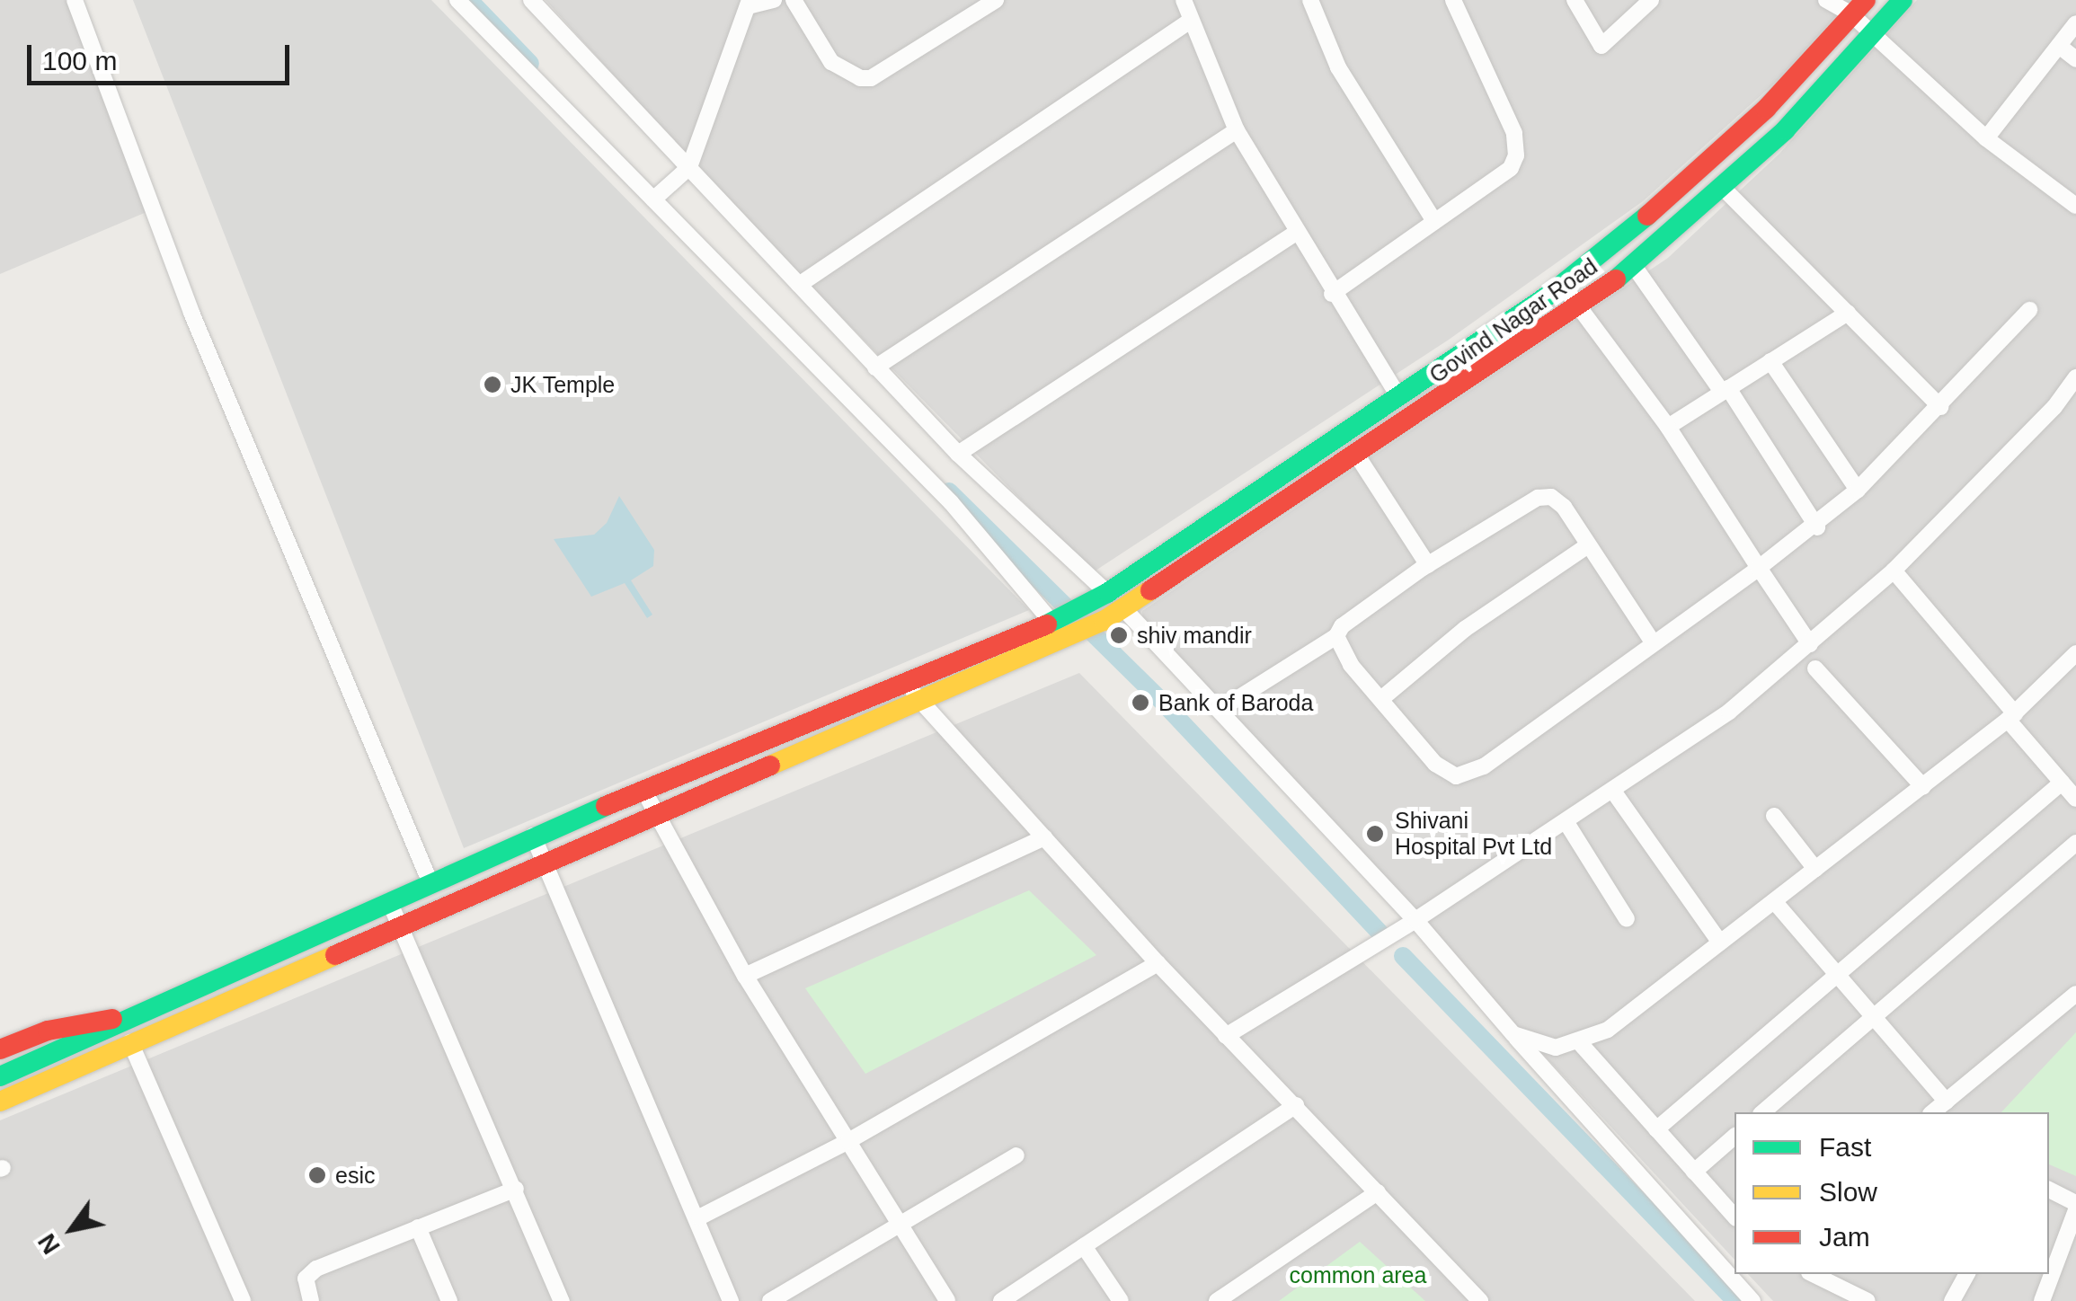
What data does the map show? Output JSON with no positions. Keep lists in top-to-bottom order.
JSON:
{
  "streets": {
    "main road": ["Govind Nagar Road"]
  },
  "parks": ["common area"],
  "places": [
    "JK Temple",
    "shiv mandir",
    "Bank of Baroda",
    "Shivani Hospital Pvt Ltd",
    "esic"
  ],
  "legend": ["Fast", "Slow", "Jam"],
  "scale_bar": "100 m",
  "north": "bottom left"
}
